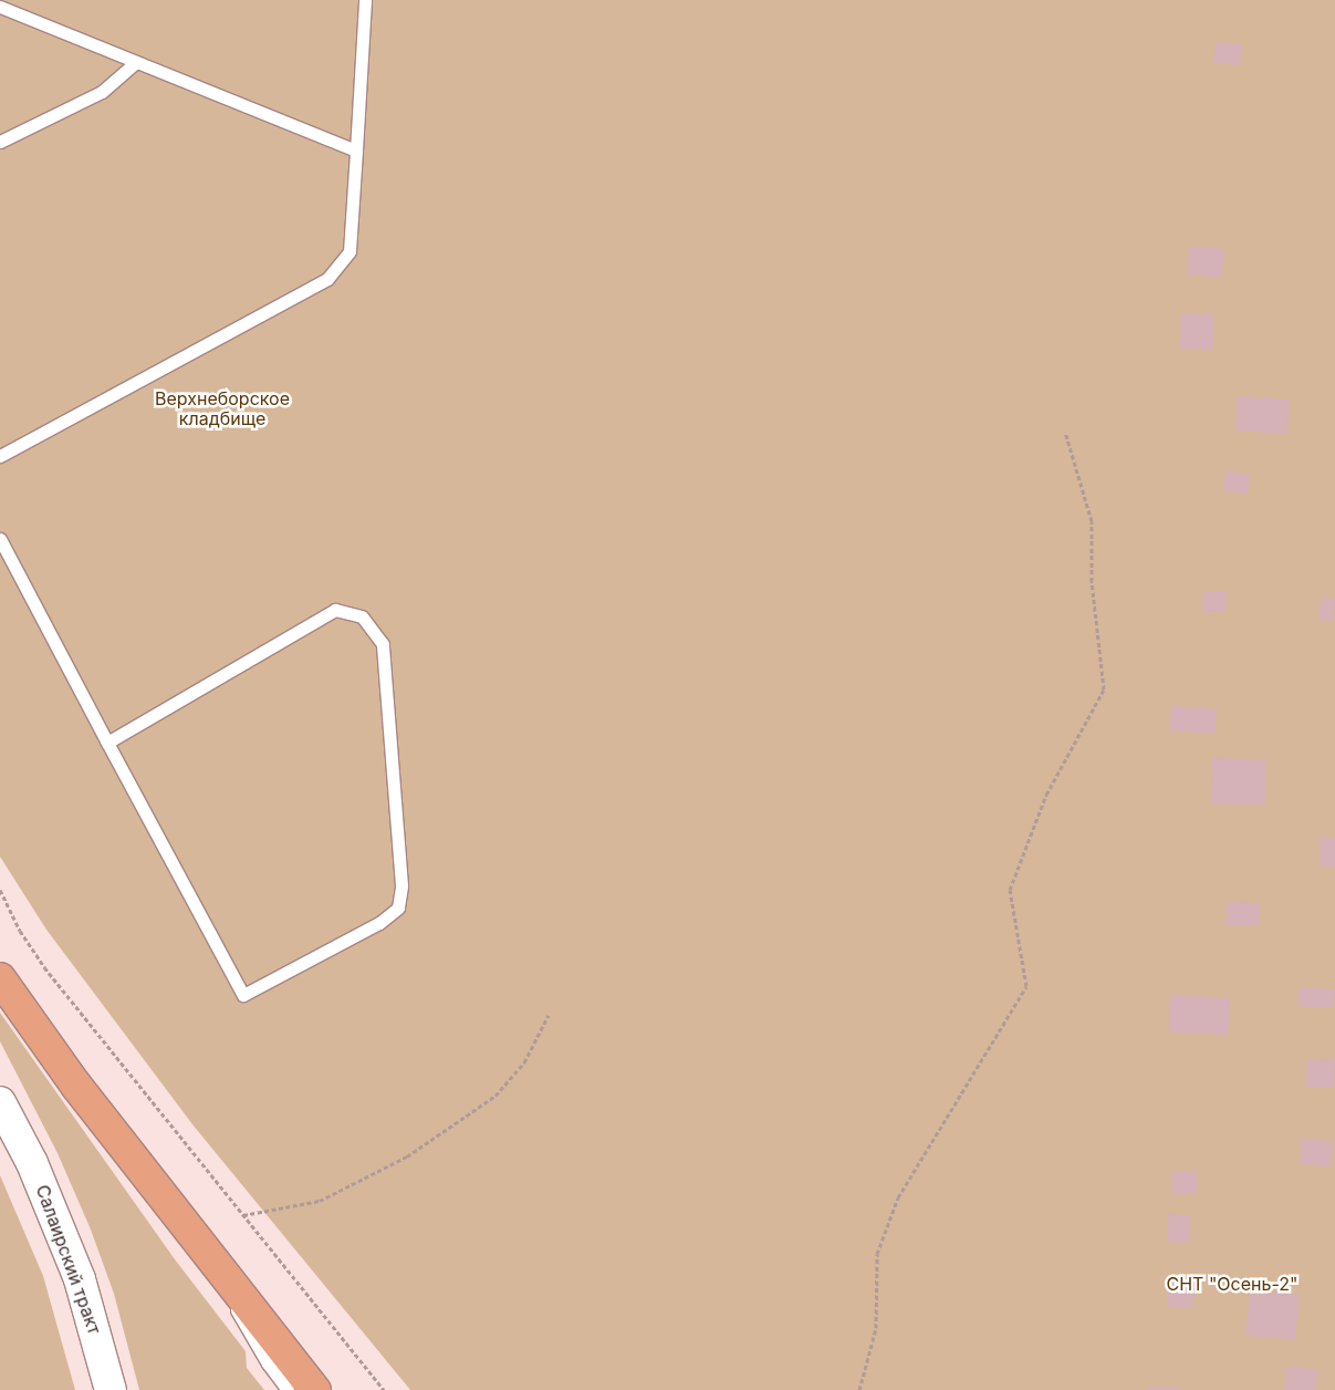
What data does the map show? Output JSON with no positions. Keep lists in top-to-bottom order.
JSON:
{
  "streets": {
    "street": ["Салаирский тракт"]
  },
  "parks": ["Верхнеборское кладбище", "СНТ \"Осень-2\""]
}
